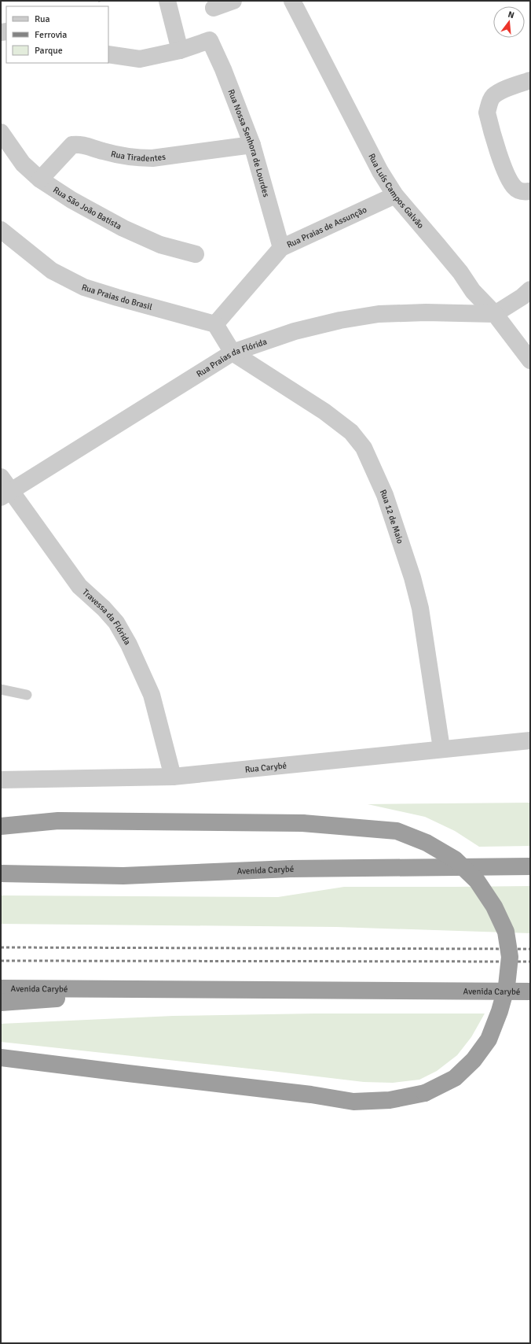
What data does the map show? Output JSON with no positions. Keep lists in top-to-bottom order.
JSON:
{
  "streets": {
    "highway": ["Avenida Carybé"],
    "street": [
      "Rua Nossa Senhora de Lourdes",
      "Rua Tiradentes",
      "Rua Luís Campos Galvão",
      "Rua São João Batista",
      "Rua Praias de Assunção",
      "Rua Praias do Brasil",
      "Rua Praias da Flórida",
      "Rua 12 de Maio",
      "Travessa da Flórida",
      "Rua Carybé"
    ]
  },
  "crossings": [
    ["Rua Nossa Senhora de Lourdes", "Rua Tiradentes"],
    ["Rua Nossa Senhora de Lourdes", "Rua Praias de Assunção"],
    ["Rua Tiradentes", "Rua São João Batista"],
    ["Rua Luís Campos Galvão", "Rua Praias de Assunção"],
    ["Rua Luís Campos Galvão", "Rua Praias da Flórida"],
    ["Rua Praias de Assunção", "Rua Praias do Brasil"],
    ["Rua Praias da Flórida", "Rua 12 de Maio"],
    ["Rua Praias da Flórida", "Travessa da Flórida"],
    ["Rua 12 de Maio", "Rua Carybé"],
    ["Travessa da Flórida", "Rua Carybé"]
  ],
  "legend": ["Rua", "Ferrovia", "Parque"],
  "north": "top"
}
